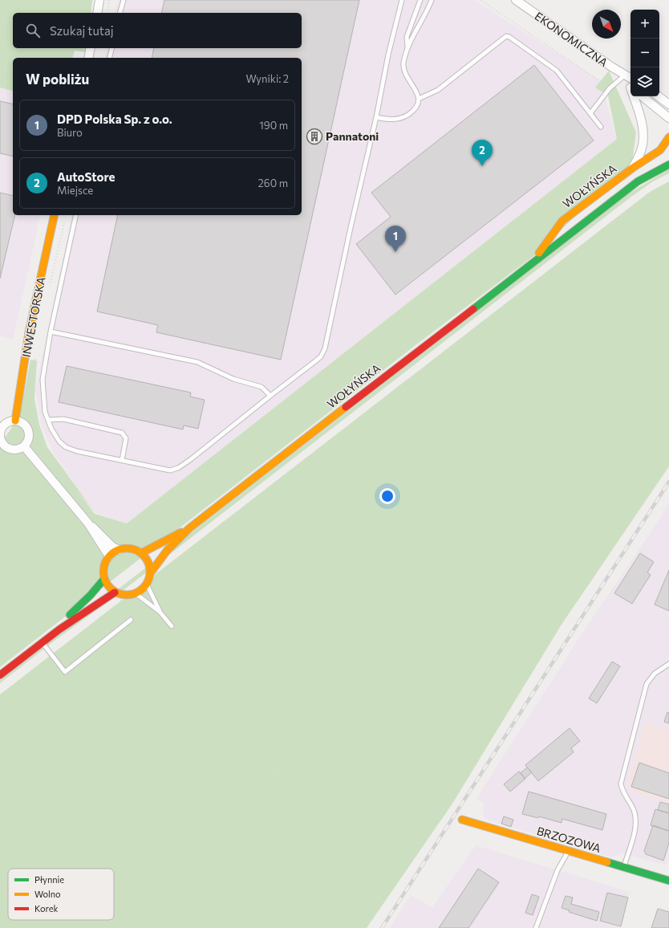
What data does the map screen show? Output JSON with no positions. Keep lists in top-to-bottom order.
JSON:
{
  "streets": {
    "main road": ["WOŁYŃSKA", "INWESTORSKA", "BRZOZOWA"],
    "street": ["EKONOMICZNA"]
  },
  "places": {
    "building": ["Pannatoni"]
  },
  "legend": ["Płynnie", "Wolno", "Korek"],
  "north": "bottom right",
  "page": {
    "map_buttons": ["+", "−"],
    "search": "Szukaj tutaj",
    "heading": ["W pobliżu", "Wyniki: 2"],
    "list": [
      {
        "mark": "1",
        "name": "DPD Polska Sp. z o.o.",
        "note": "Biuro",
        "value": "190 m"
      },
      {
        "mark": "2",
        "name": "AutoStore",
        "note": "Miejsce",
        "value": "260 m"
      }
    ],
    "pins": ["2", "1"]
  }
}
